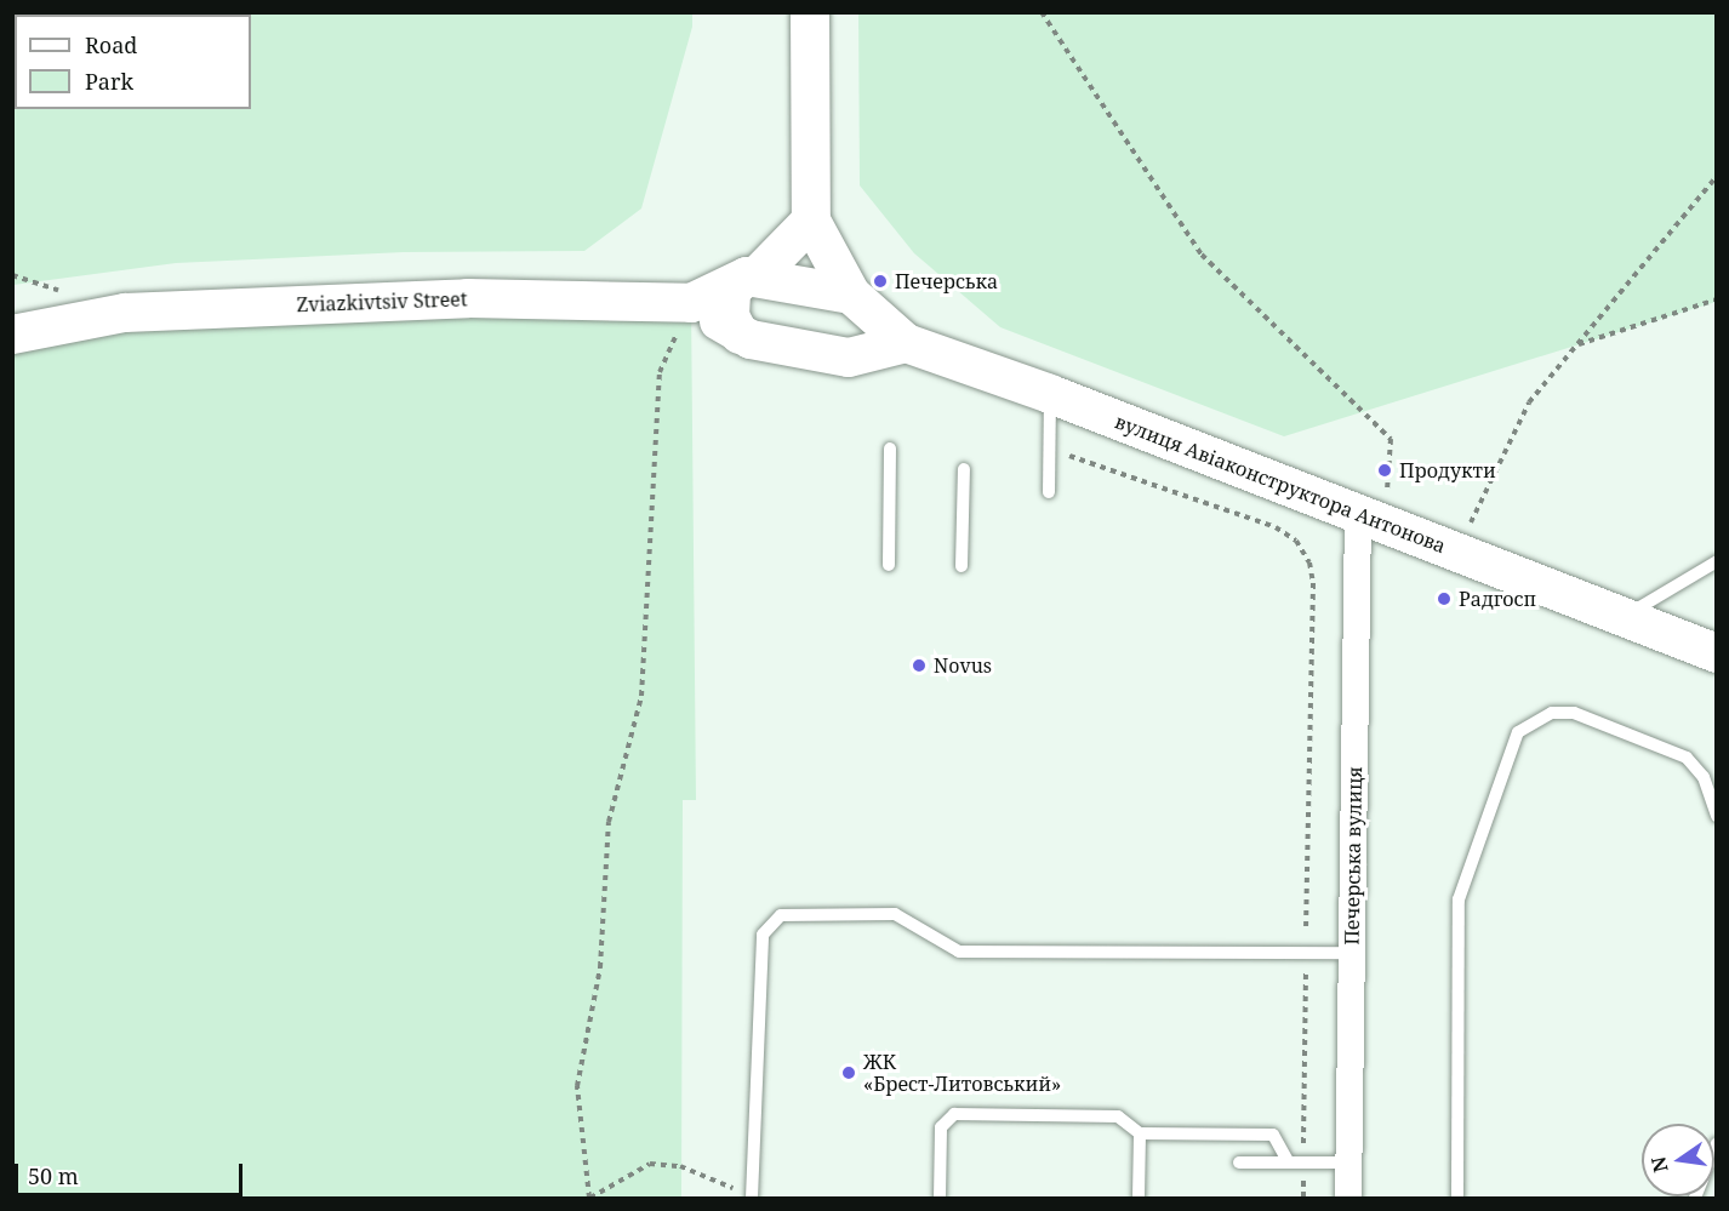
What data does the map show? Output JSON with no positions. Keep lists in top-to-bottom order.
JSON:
{
  "streets": {
    "main road": ["Zviazkivtsiv Street", "вулиця Авіаконструктора Антонова"],
    "street": ["Печерська вулиця"]
  },
  "crossings": [
    ["вулиця Авіаконструктора Антонова", "Печерська вулиця"]
  ],
  "places": [
    "Печерська",
    "Продукти",
    "Радгосп",
    "Novus",
    "ЖК «Брест-Литовський»"
  ],
  "legend": ["Road", "Park"],
  "scale_bar": "50 m",
  "north": "left"
}
